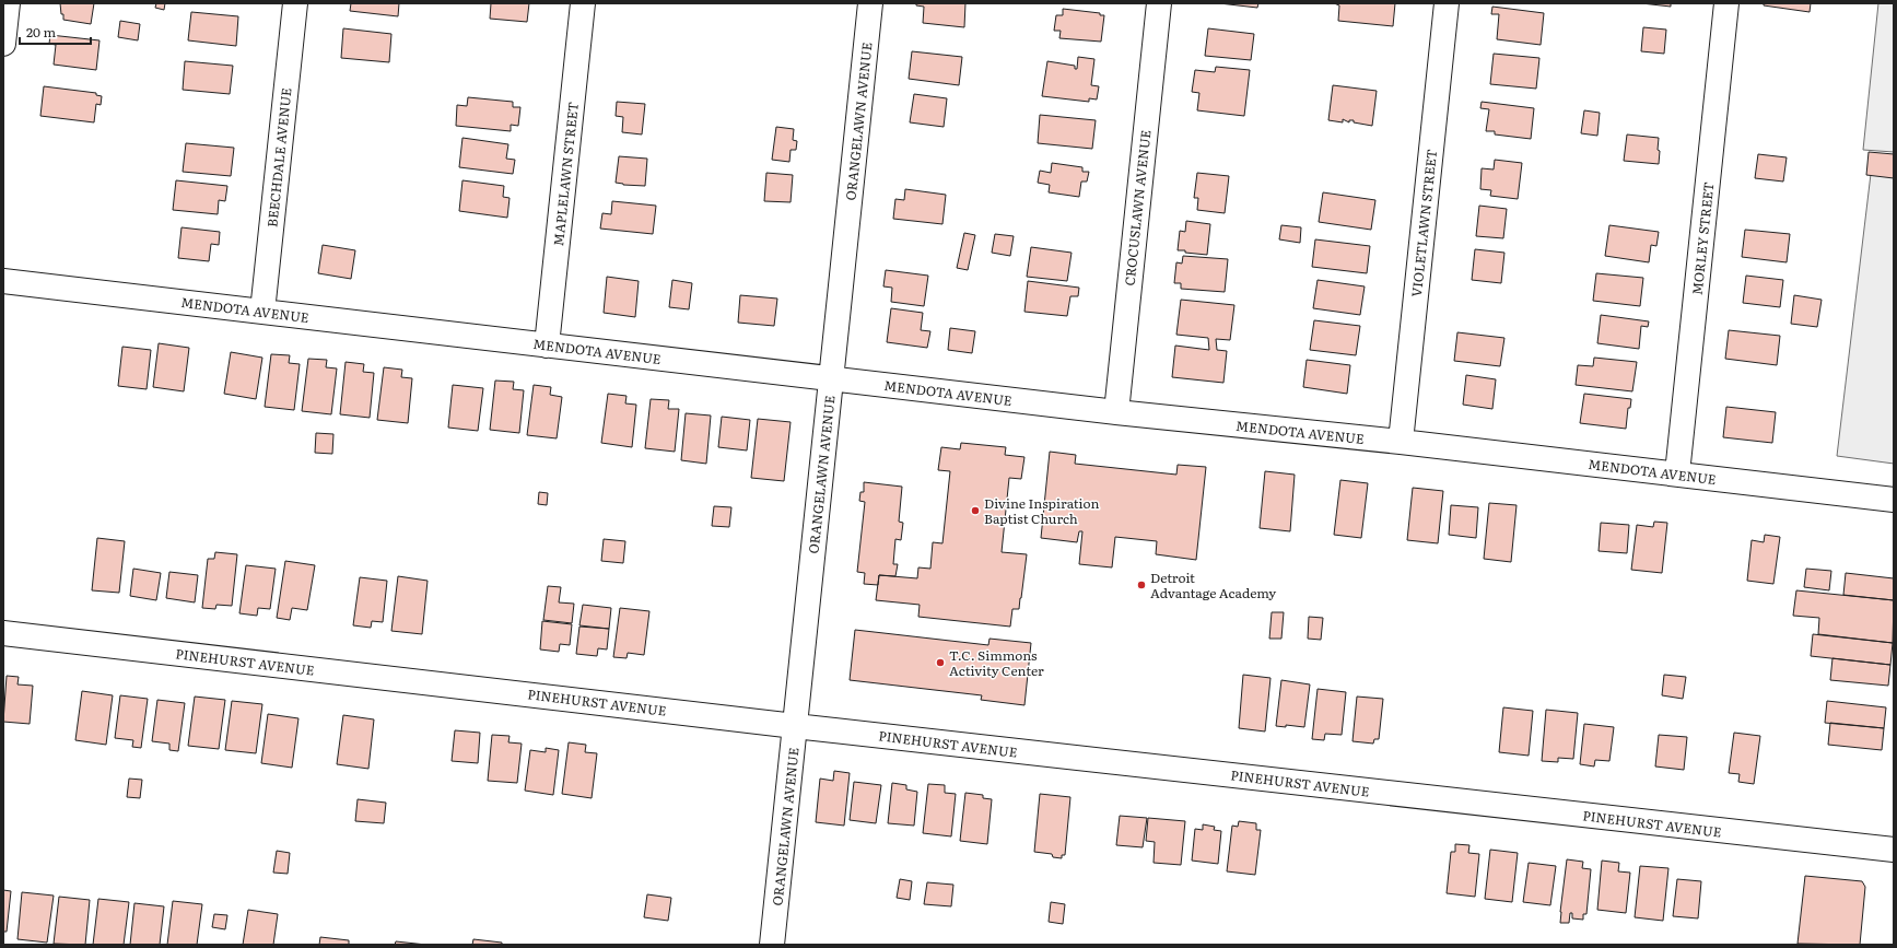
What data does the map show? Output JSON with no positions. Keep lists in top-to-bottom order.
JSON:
{
  "streets": {
    "street": [
      "ORANGELAWN AVENUE",
      "BEECHDALE AVENUE",
      "MAPLELAWN STREET",
      "CROCUSLAWN AVENUE",
      "VIOLETLAWN STREET",
      "MORLEY STREET",
      "MENDOTA AVENUE",
      "PINEHURST AVENUE"
    ]
  },
  "crossings": [
    ["ORANGELAWN AVENUE", "MENDOTA AVENUE"],
    ["ORANGELAWN AVENUE", "PINEHURST AVENUE"],
    ["BEECHDALE AVENUE", "MENDOTA AVENUE"],
    ["MAPLELAWN STREET", "MENDOTA AVENUE"],
    ["CROCUSLAWN AVENUE", "MENDOTA AVENUE"],
    ["VIOLETLAWN STREET", "MENDOTA AVENUE"],
    ["MORLEY STREET", "MENDOTA AVENUE"]
  ],
  "places": ["Divine Inspiration Baptist Church", "Detroit Advantage Academy", "T.C. Simmons Activity Center"],
  "scale_bar": "20 m"
}
